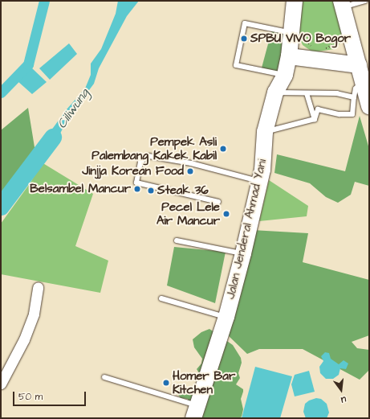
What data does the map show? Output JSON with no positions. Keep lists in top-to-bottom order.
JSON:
{
  "streets": {
    "main road": ["Jalan Jenderal Ahmad Yani"]
  },
  "water": ["Ciliwung"],
  "places": [
    "SPBU VIVO Bogor",
    "Pempek Asli Palembang Kakek Kabil",
    "Jinjja Korean Food",
    "Belsambel Mancur",
    "Steak 36",
    "Pecel Lele Air Mancur",
    "Homer Bar Kitchen"
  ],
  "scale_bar": "50 m",
  "north": "bottom"
}
